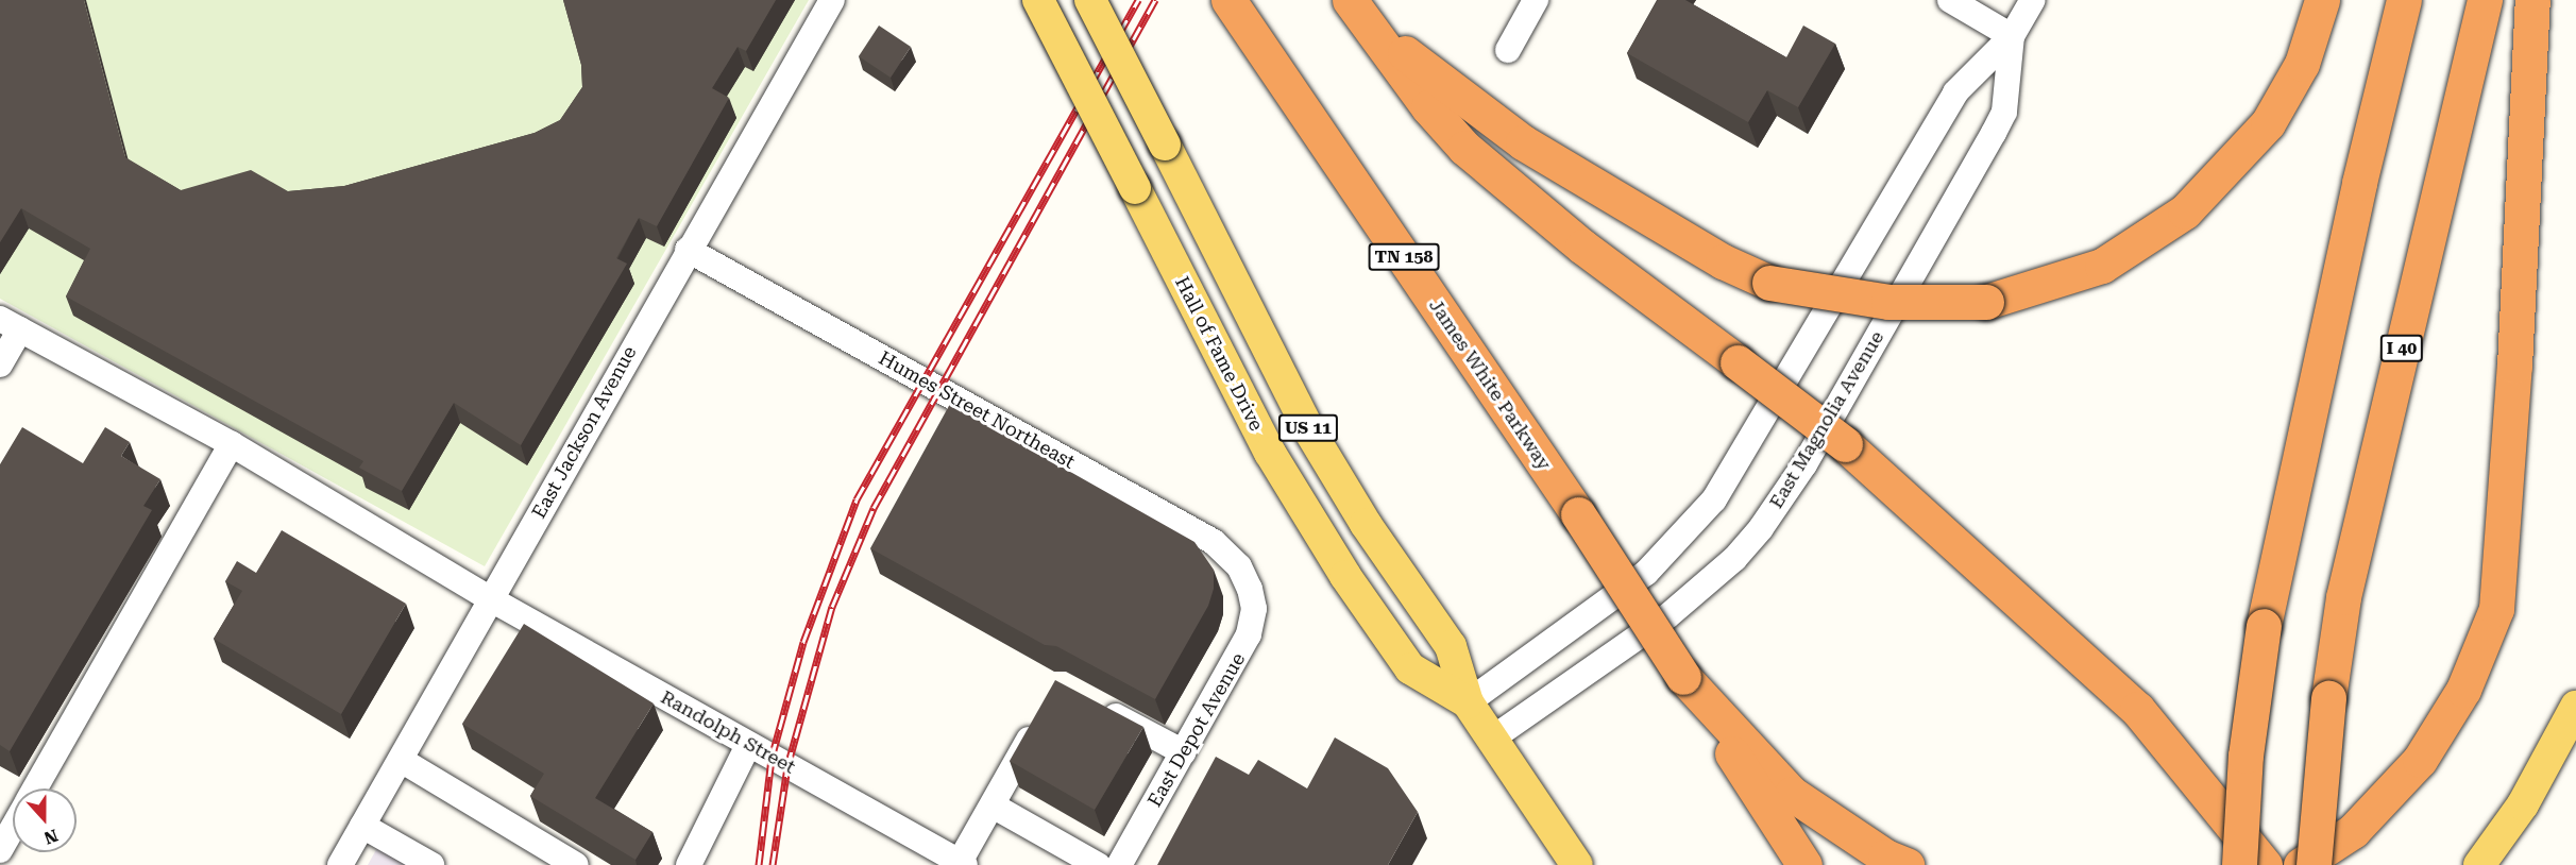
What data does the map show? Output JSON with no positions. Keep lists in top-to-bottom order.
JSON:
{
  "streets": {
    "highway": ["TN 158", "I 40", "James White Parkway"],
    "main road": ["Hall of Fame Drive", "US 11"],
    "street": [
      "Humes Street Northeast",
      "East Magnolia Avenue",
      "East Jackson Avenue",
      "East Depot Avenue",
      "Randolph Street"
    ]
  },
  "crossings": [
    ["Hall of Fame Drive", "East Magnolia Avenue"],
    ["Humes Street Northeast", "East Jackson Avenue"],
    ["Humes Street Northeast", "East Depot Avenue"],
    ["East Jackson Avenue", "Randolph Street"]
  ],
  "north": "bottom"
}
